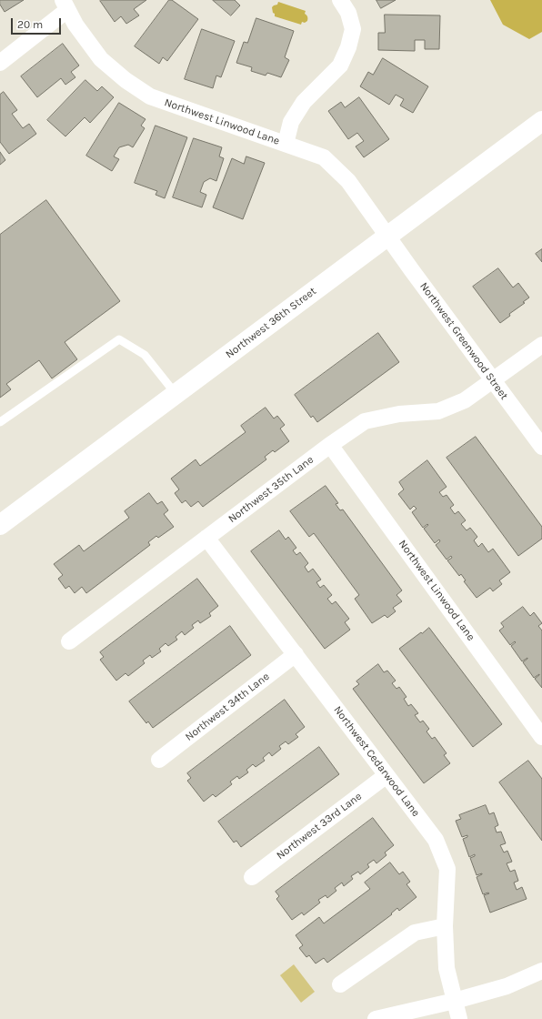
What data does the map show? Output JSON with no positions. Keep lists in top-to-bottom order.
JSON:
{
  "streets": {
    "main road": ["Northwest 36th Street"],
    "street": [
      "Northwest Linwood Lane",
      "Northwest Greenwood Street",
      "Northwest 35th Lane",
      "Northwest 34th Lane",
      "Northwest Cedarwood Lane",
      "Northwest 33rd Lane"
    ]
  },
  "crossings": [
    ["Northwest Linwood Lane", "Northwest 36th Street"],
    ["Northwest Linwood Lane", "Northwest Greenwood Street"],
    ["Northwest Linwood Lane", "Northwest 35th Lane"],
    ["Northwest 36th Street", "Northwest Greenwood Street"],
    ["Northwest Greenwood Street", "Northwest 35th Lane"],
    ["Northwest 35th Lane", "Northwest Cedarwood Lane"],
    ["Northwest 34th Lane", "Northwest Cedarwood Lane"],
    ["Northwest Cedarwood Lane", "Northwest 33rd Lane"]
  ],
  "scale_bar": "20 m"
}
